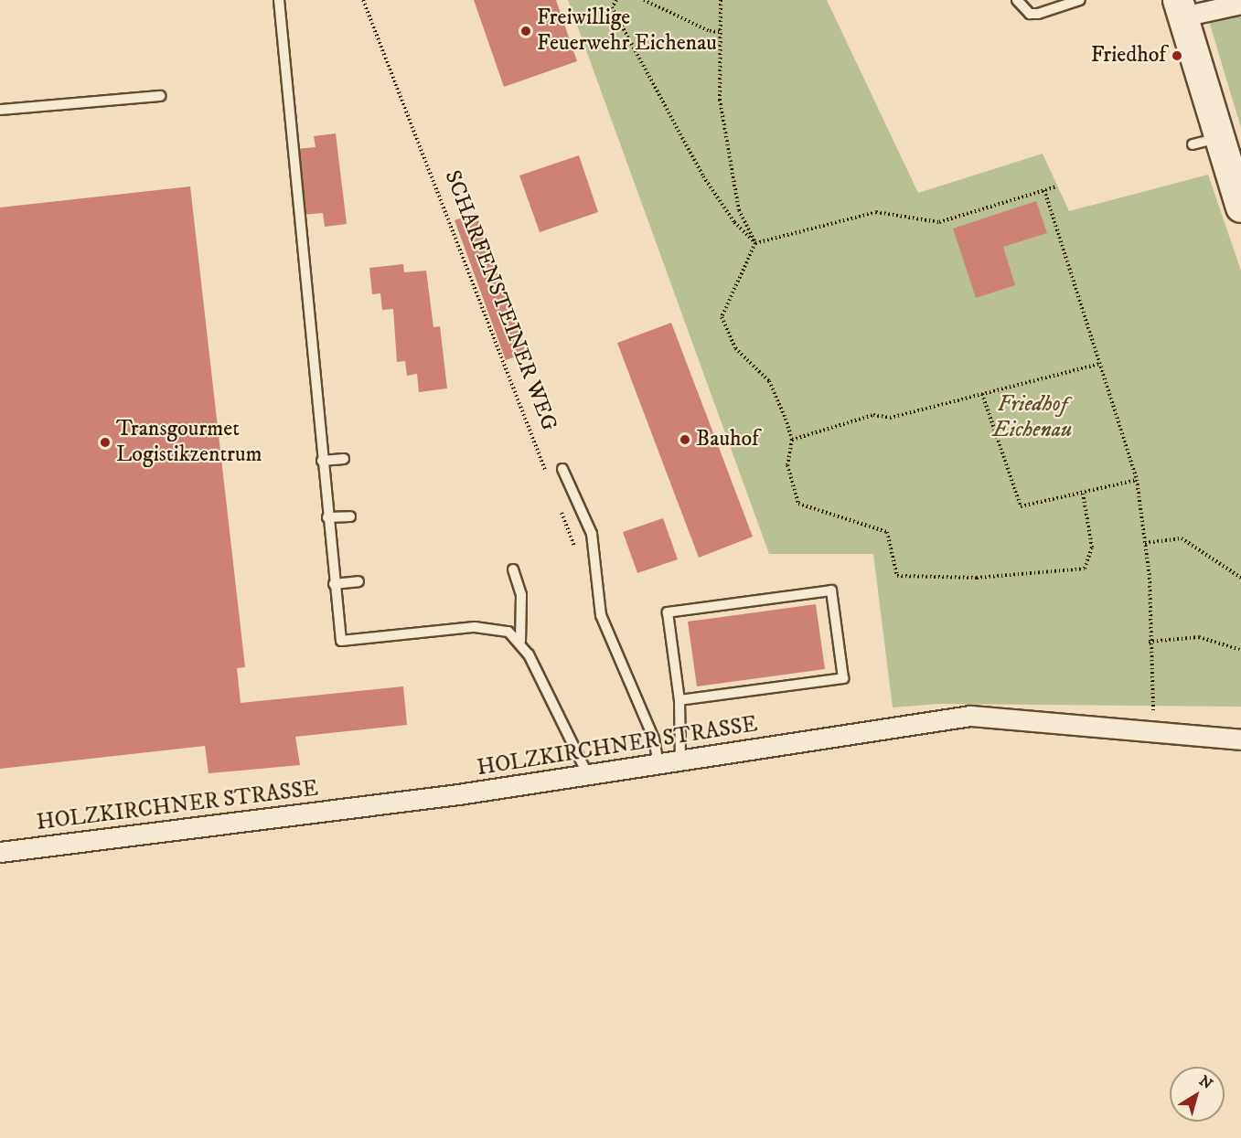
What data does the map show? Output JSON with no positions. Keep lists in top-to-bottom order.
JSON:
{
  "streets": {
    "street": ["HOLZKIRCHNER STRASSE"],
    "path": ["SCHARFENSTEINER WEG"]
  },
  "parks": ["Friedhof Eichenau"],
  "places": [
    "Freiwillige Feuerwehr Eichenau",
    "Friedhof",
    "Bauhof",
    "Transgourmet Logistikzentrum"
  ],
  "north": "top right"
}
